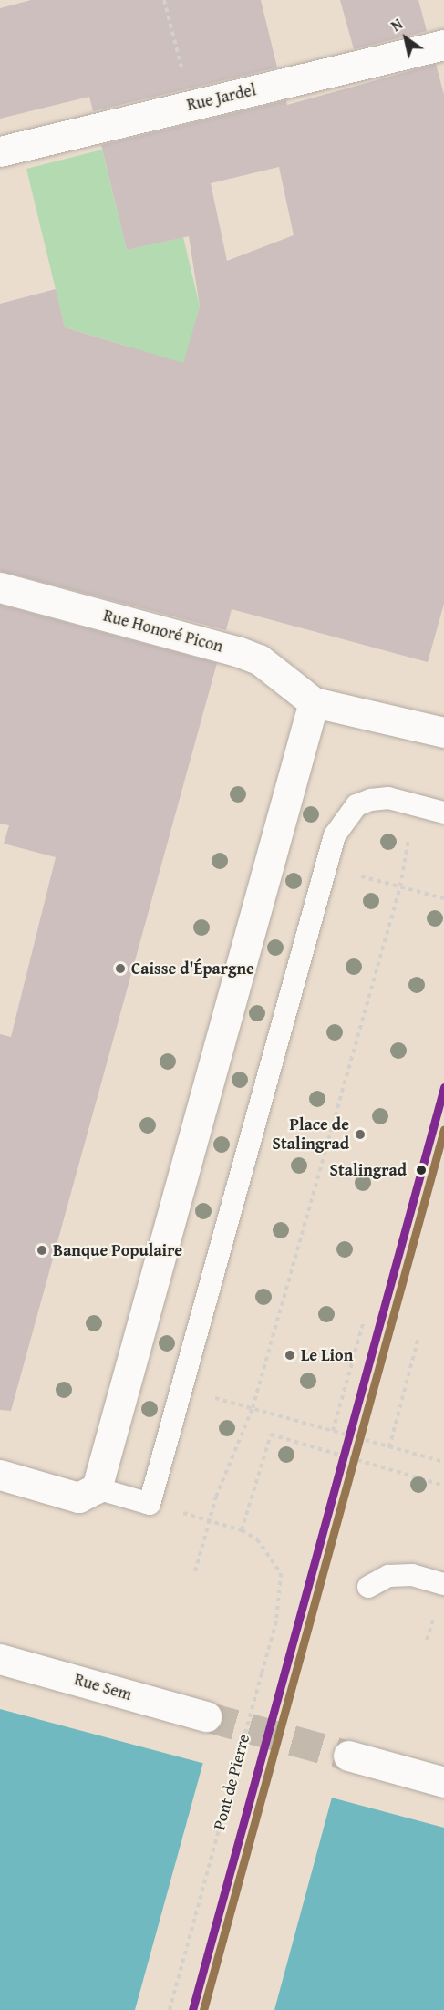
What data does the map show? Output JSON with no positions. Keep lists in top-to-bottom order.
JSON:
{
  "streets": {
    "street": ["Rue Jardel", "Rue Honoré Picon", "Rue Sem"],
    "path": ["Pont de Pierre"]
  },
  "places": [
    "Caisse d'Épargne",
    "Place de Stalingrad",
    "Stalingrad",
    "Banque Populaire",
    "Le Lion"
  ],
  "north": "top left"
}
